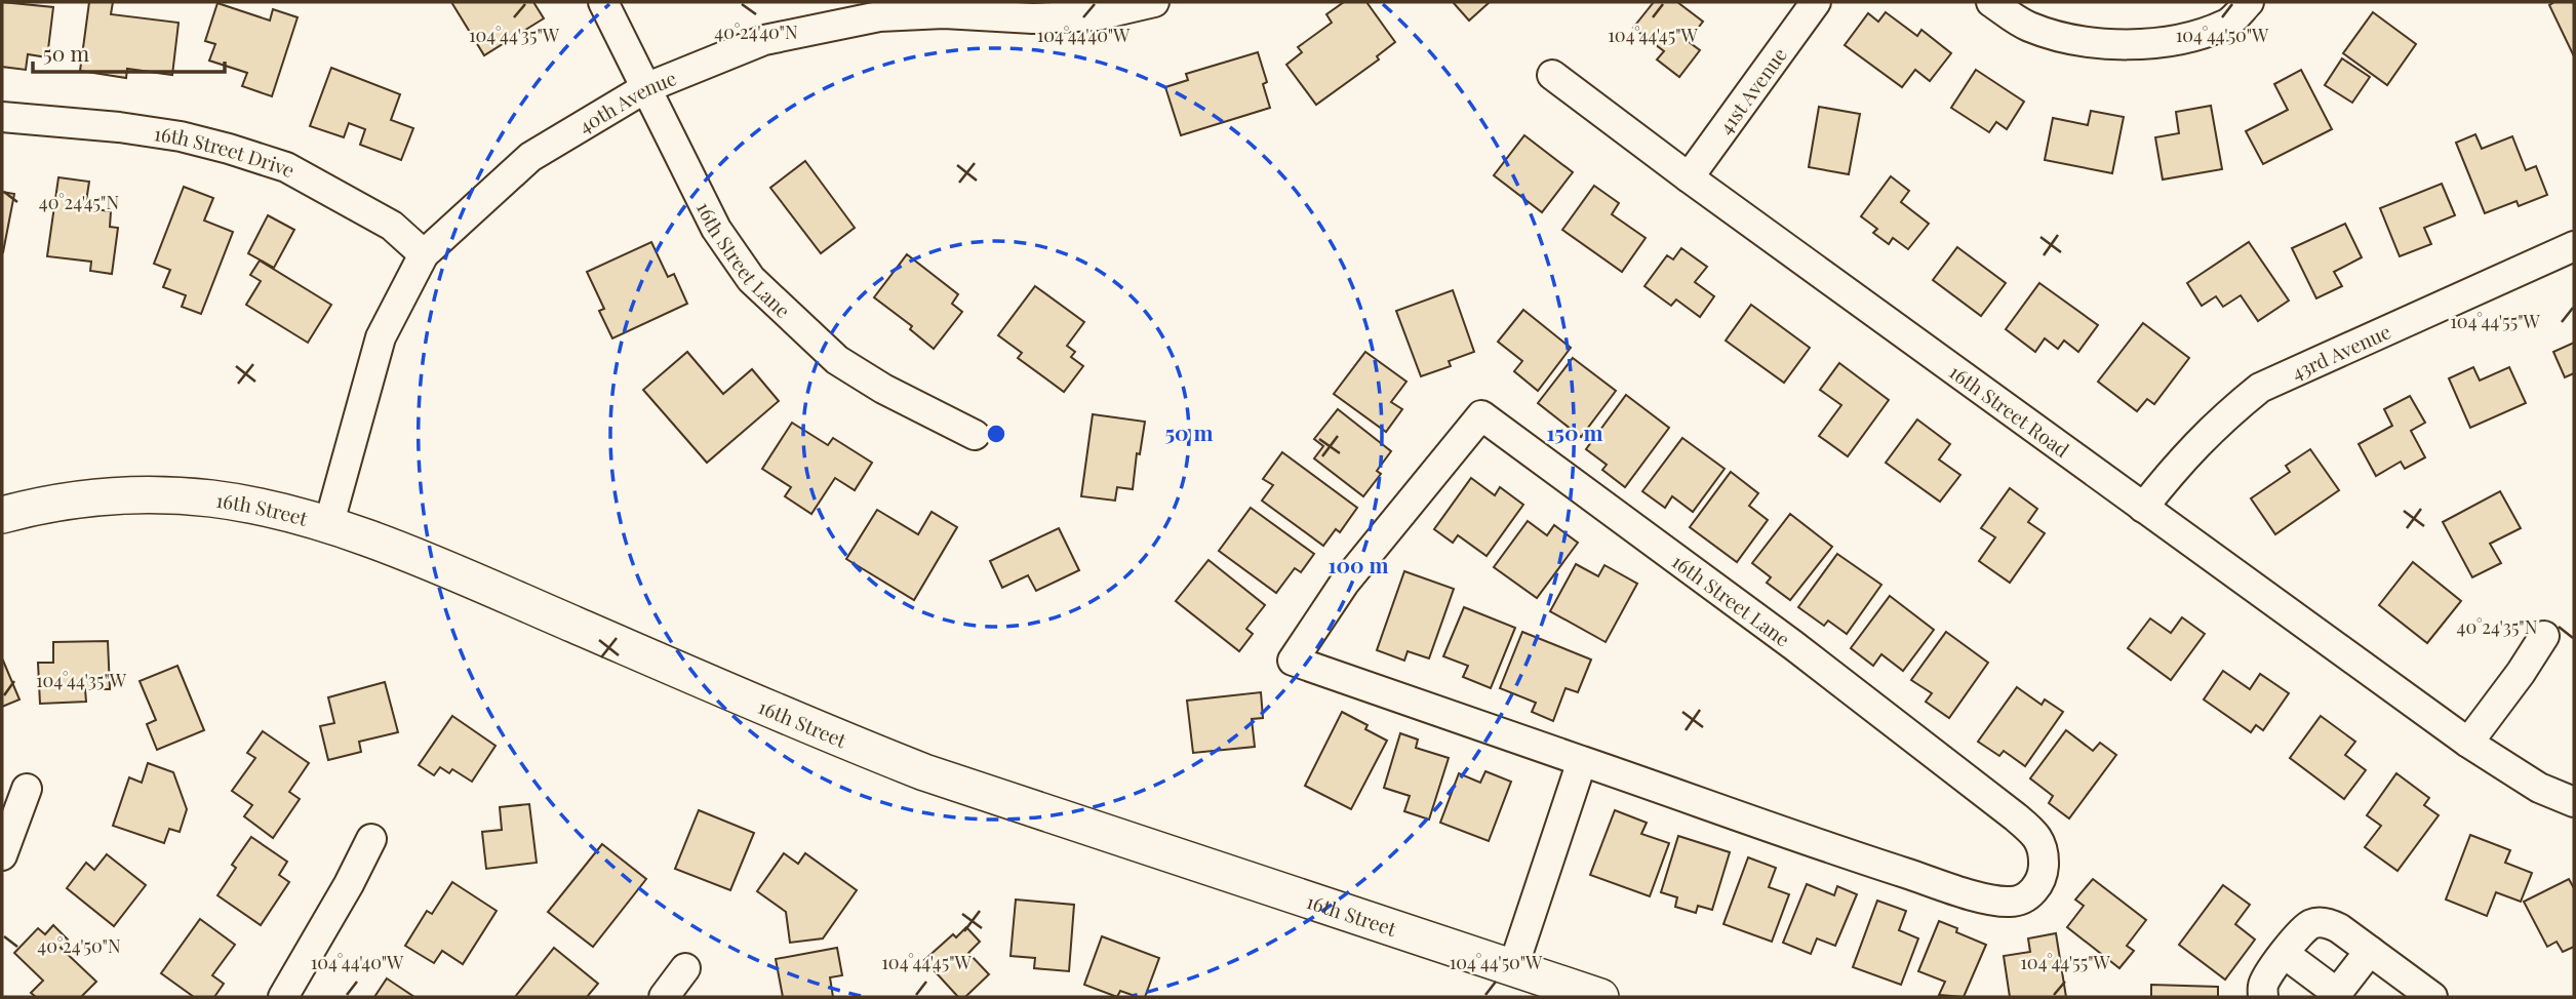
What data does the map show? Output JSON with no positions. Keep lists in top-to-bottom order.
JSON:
{
  "streets": {
    "main road": ["16th Street"],
    "street": [
      "41st Avenue",
      "40th Avenue",
      "16th Street Drive",
      "16th Street Lane",
      "43rd Avenue",
      "16th Street Road"
    ]
  },
  "crossings": [
    ["41st Avenue", "16th Street Road"],
    ["40th Avenue", "16th Street Drive"],
    ["40th Avenue", "16th Street Lane"],
    ["40th Avenue", "16th Street"],
    ["43rd Avenue", "16th Street Road"]
  ],
  "scale_bar": "50 m",
  "coordinates": [
    "40°24'40\"N",
    "104°44'35\"W",
    "104°44'40\"W",
    "104°44'45\"W",
    "104°44'50\"W",
    "40°24'45\"N",
    "104°44'55\"W",
    "40°24'35\"N",
    "40°24'50\"N"
  ],
  "rings": ["50 m", "150 m", "100 m"]
}
